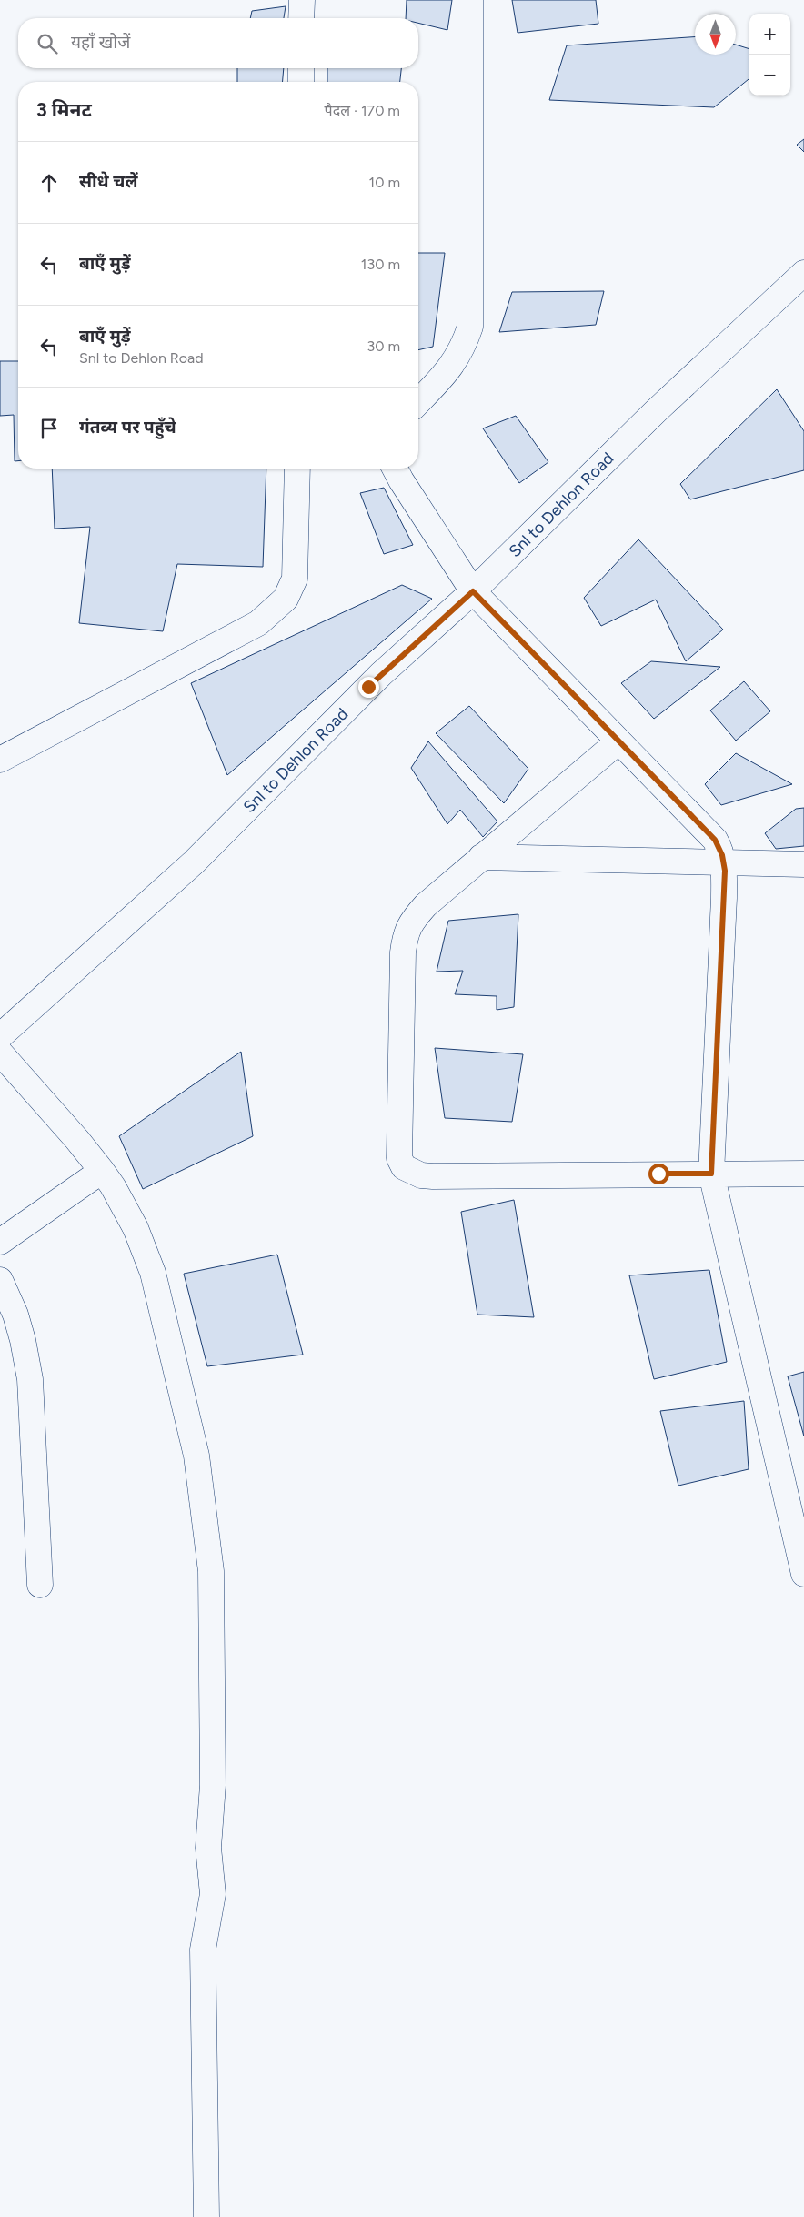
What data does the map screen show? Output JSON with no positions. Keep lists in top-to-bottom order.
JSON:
{
  "streets": {
    "street": ["Snl to Dehlon Road"]
  },
  "north": "bottom",
  "page": {
    "map_buttons": ["+", "−"],
    "search": "यहाँ खोजें",
    "heading": ["3 मिनट", "पैदल · 170 m"],
    "list": [
      ["सीधे चलें", "10 m"],
      ["बाएँ मुड़ें", "130 m"],
      ["बाएँ मुड़ें", "Snl to Dehlon Road", "30 m"],
      "गंतव्य पर पहुँचे"
    ]
  }
}
